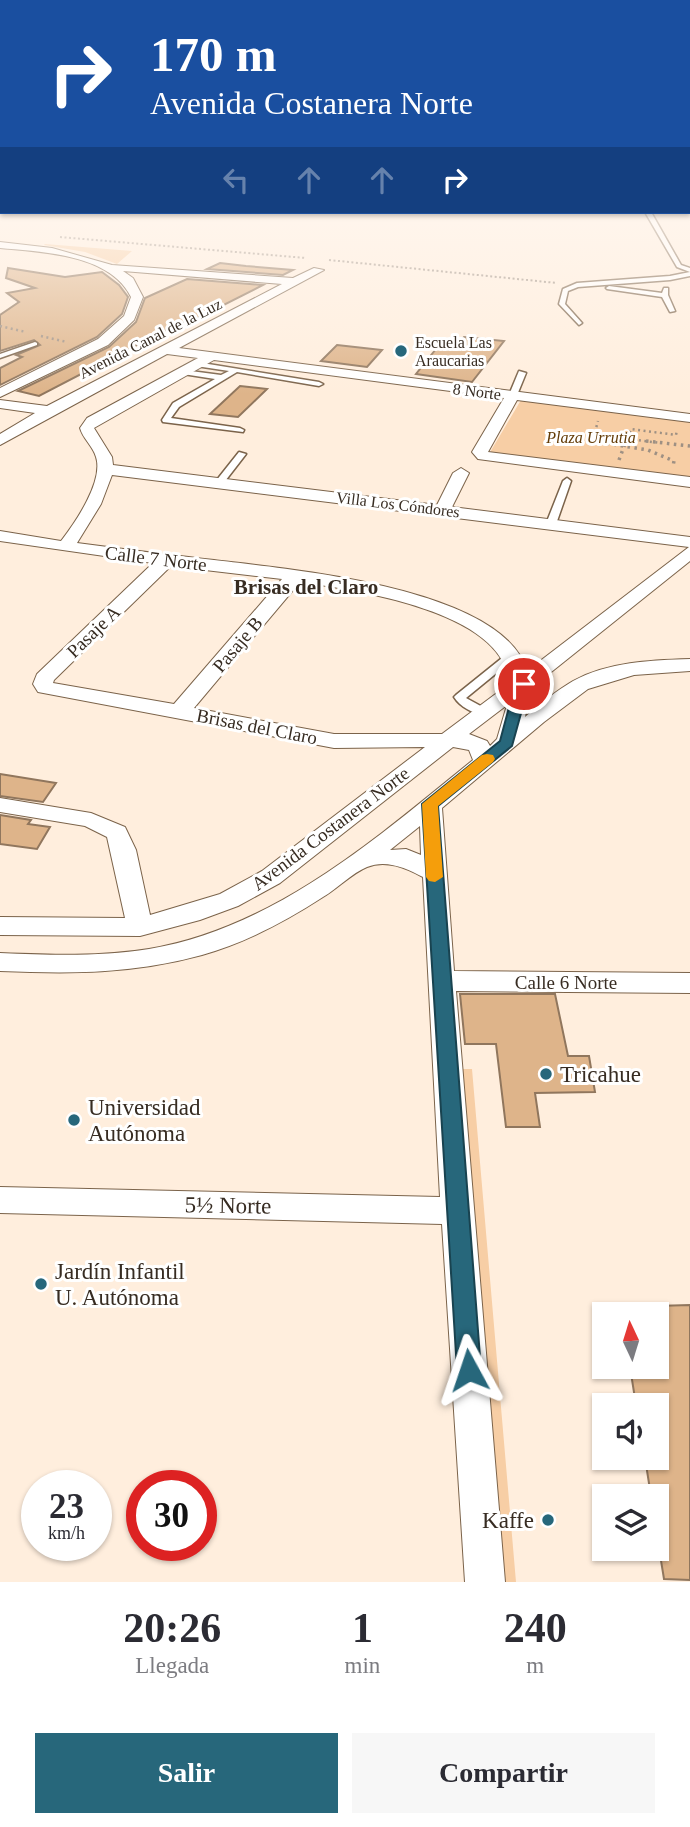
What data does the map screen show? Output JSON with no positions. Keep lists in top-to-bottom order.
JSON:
{
  "streets": {
    "street": [
      "Avenida Canal de la Luz",
      "8 Norte",
      "Villa Los Cóndores",
      "Calle 7 Norte",
      "Pasaje A",
      "Pasaje B",
      "Brisas del Claro",
      "Avenida Costanera Norte",
      "Calle 6 Norte",
      "5½ Norte"
    ]
  },
  "crossings": [
    ["Avenida Canal de la Luz", "8 Norte"],
    ["Calle 7 Norte", "Pasaje A"],
    ["Calle 7 Norte", "Pasaje B"],
    ["Calle 7 Norte", "Avenida Costanera Norte"],
    ["Pasaje A", "Brisas del Claro"],
    ["Pasaje B", "Brisas del Claro"],
    ["Brisas del Claro", "Avenida Costanera Norte"]
  ],
  "districts": ["Brisas del Claro"],
  "parks": ["Plaza Urrutia"],
  "places": [
    "Escuela Las Araucarias",
    "Tricahue",
    "Universidad Autónoma",
    "Jardín Infantil U. Autónoma",
    "Kaffe"
  ],
  "north": "top",
  "page": {
    "turn": ["170 m", "Avenida Costanera Norte"],
    "speed": "23 km/h",
    "limit": "30",
    "eta": [
      "20:26",
      "Llegada",
      "1",
      "min",
      "240",
      "m"
    ],
    "buttons": ["Salir", "Compartir"]
  }
}
